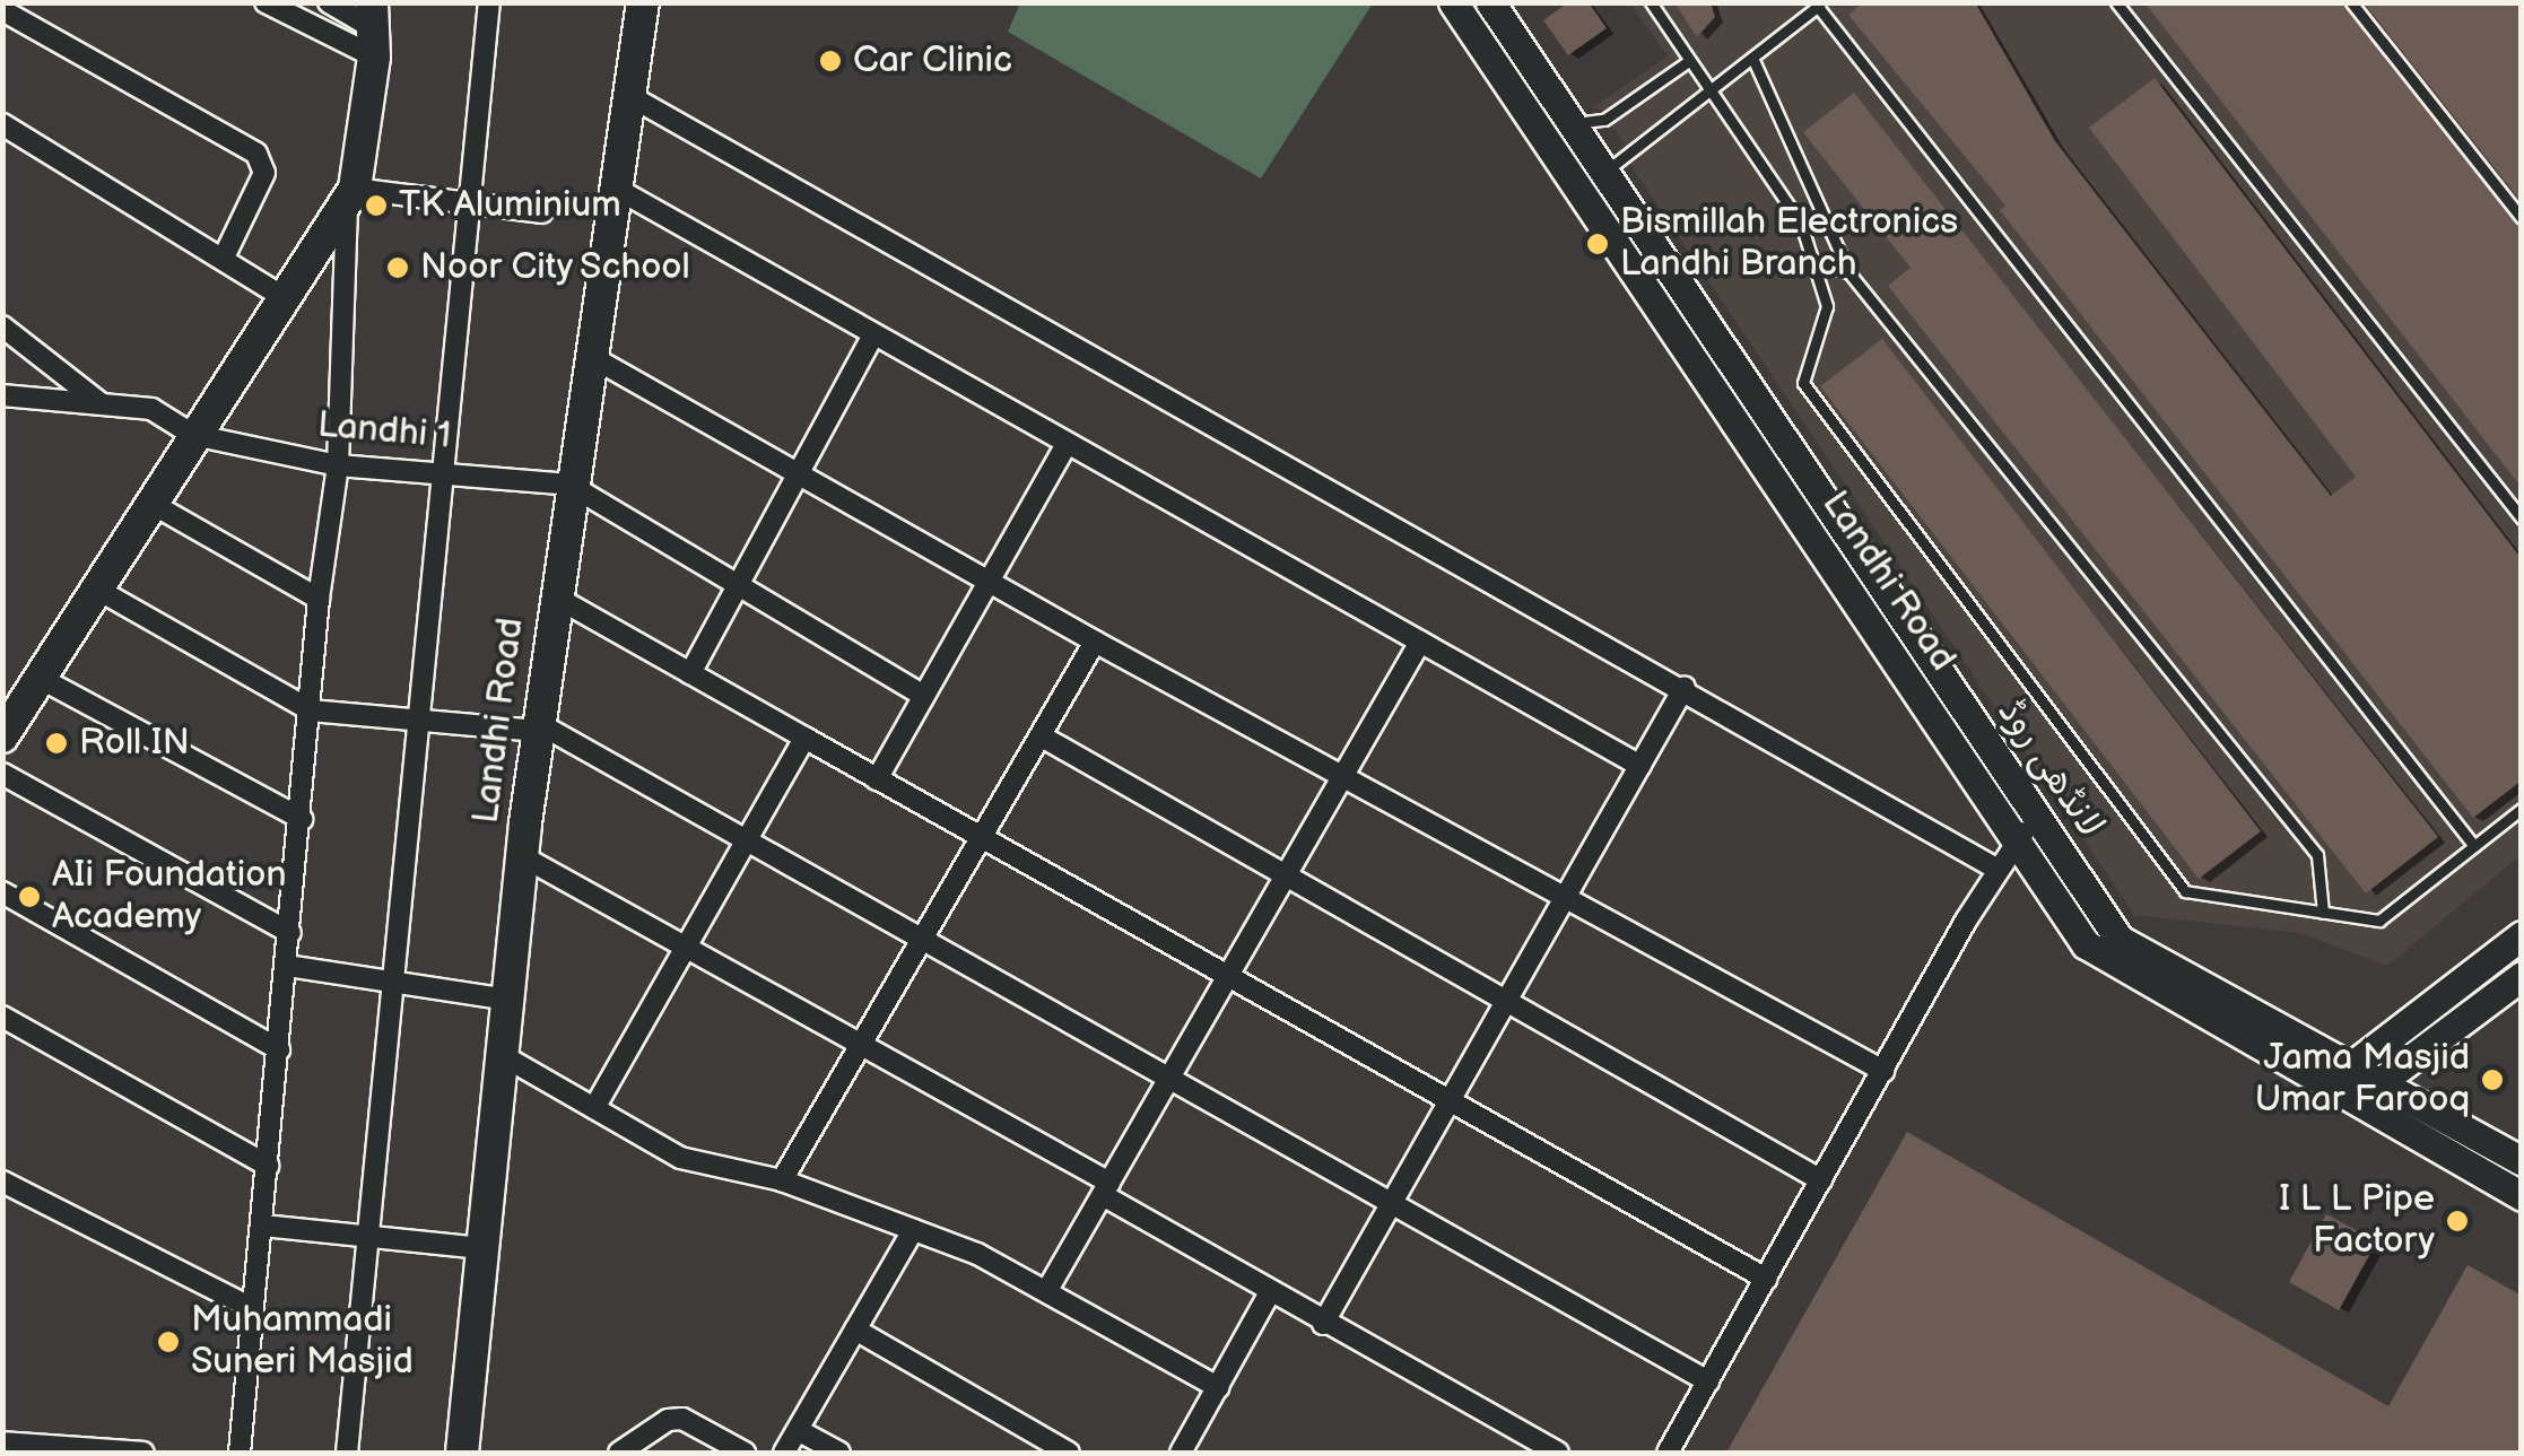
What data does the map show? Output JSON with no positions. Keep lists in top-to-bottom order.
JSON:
{
  "streets": {
    "main road": ["Landhi Road", "لانڈھی روڈ"],
    "street": ["Landhi 1"]
  },
  "crossings": [
    ["Landhi 1", "Landhi Road"],
    ["Landhi Road", "لانڈھی روڈ"]
  ],
  "places": [
    "Car Clinic",
    "TK Aluminium",
    "Bismillah Electronics Landhi Branch",
    "Noor City School",
    "Roll IN",
    "AIi Foundation Academy",
    "Jama Masjid Umar Farooq",
    "I L L Pipe Factory",
    "Muhammadi Suneri Masjid"
  ]
}
